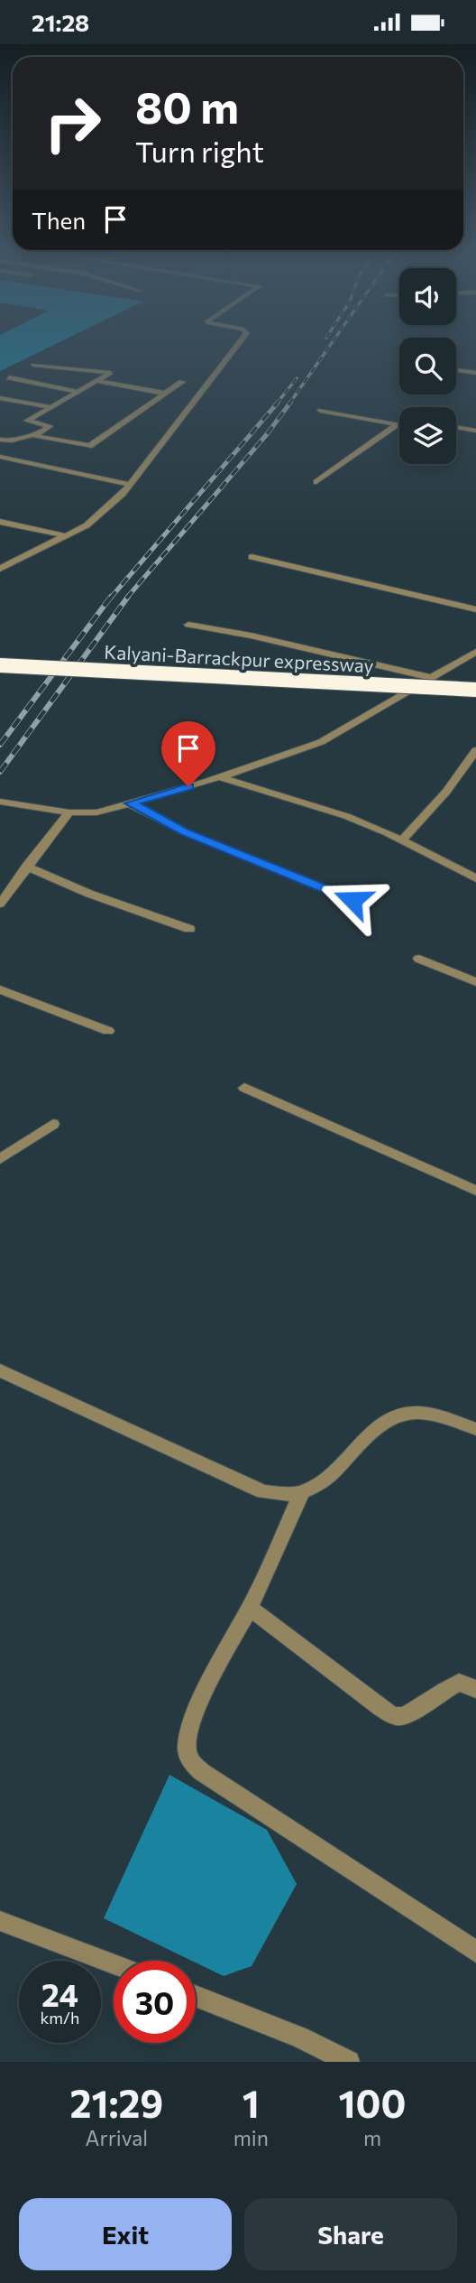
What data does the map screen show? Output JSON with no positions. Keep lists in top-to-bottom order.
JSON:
{
  "streets": {
    "highway": ["Kalyani-Barrackpur expressway"]
  },
  "page": {
    "status": "21:28",
    "turn": ["80 m", "Turn right"],
    "then": "Then",
    "speed": "24 km/h",
    "limit": "30",
    "eta": [
      "21:29",
      "Arrival",
      "1",
      "min",
      "100",
      "m"
    ],
    "buttons": ["Exit", "Share"]
  }
}
